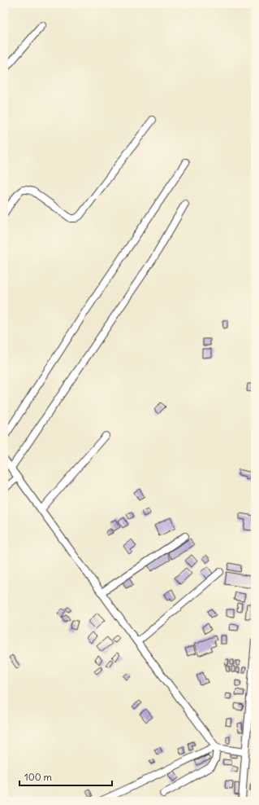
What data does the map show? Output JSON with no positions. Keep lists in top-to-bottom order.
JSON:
{
  "scale_bar": "100 m"
}
